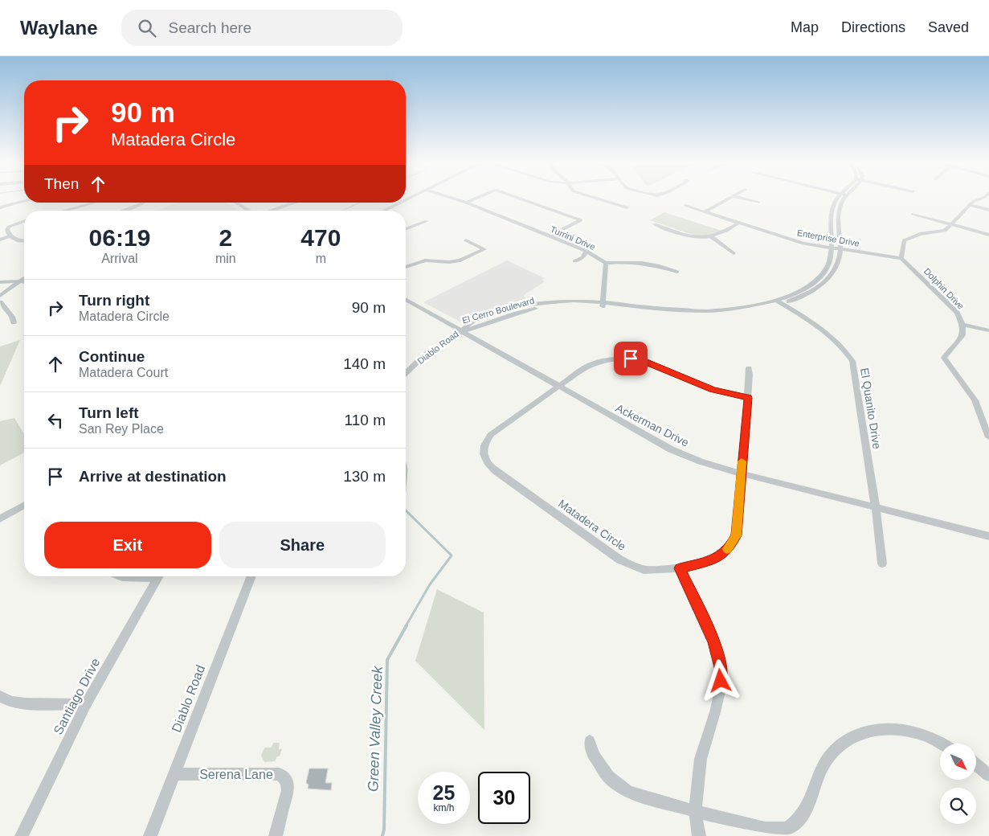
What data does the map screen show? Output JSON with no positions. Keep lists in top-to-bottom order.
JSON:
{
  "streets": {
    "street": [
      "Turrini Drive",
      "Enterprise Drive",
      "Dolphin Drive",
      "El Cerro Boulevard",
      "Diablo Road",
      "El Quanito Drive",
      "Ackerman Drive",
      "Matadera Circle",
      "Santiago Drive",
      "Serena Lane"
    ]
  },
  "crossings": [
    ["Enterprise Drive", "Dolphin Drive"],
    ["Enterprise Drive", "El Cerro Boulevard"],
    ["El Cerro Boulevard", "Diablo Road"],
    ["El Cerro Boulevard", "El Quanito Drive"],
    ["El Cerro Boulevard", "Ackerman Drive"],
    ["Diablo Road", "Ackerman Drive"],
    ["Diablo Road", "Serena Lane"],
    ["El Quanito Drive", "Ackerman Drive"],
    ["Ackerman Drive", "Matadera Circle"]
  ],
  "water": ["Green Valley Creek"],
  "north": "bottom right",
  "page": {
    "header": "Waylane",
    "search": "Search here",
    "nav": ["Map", "Directions", "Saved"],
    "turn": ["90 m", "Matadera Circle"],
    "then": "Then",
    "eta": [
      "06:19",
      "Arrival",
      "2",
      "min",
      "470",
      "m"
    ],
    "list": [
      {
        "name": "Turn right",
        "note": "Matadera Circle",
        "value": "90 m"
      },
      {
        "name": "Continue",
        "note": "Matadera Court",
        "value": "140 m"
      },
      {
        "name": "Turn left",
        "note": "San Rey Place",
        "value": "110 m"
      },
      {
        "name": "Arrive at destination",
        "value": "130 m"
      }
    ],
    "buttons": ["Exit", "Share"],
    "speed": "25 km/h",
    "limit": "30"
  }
}
